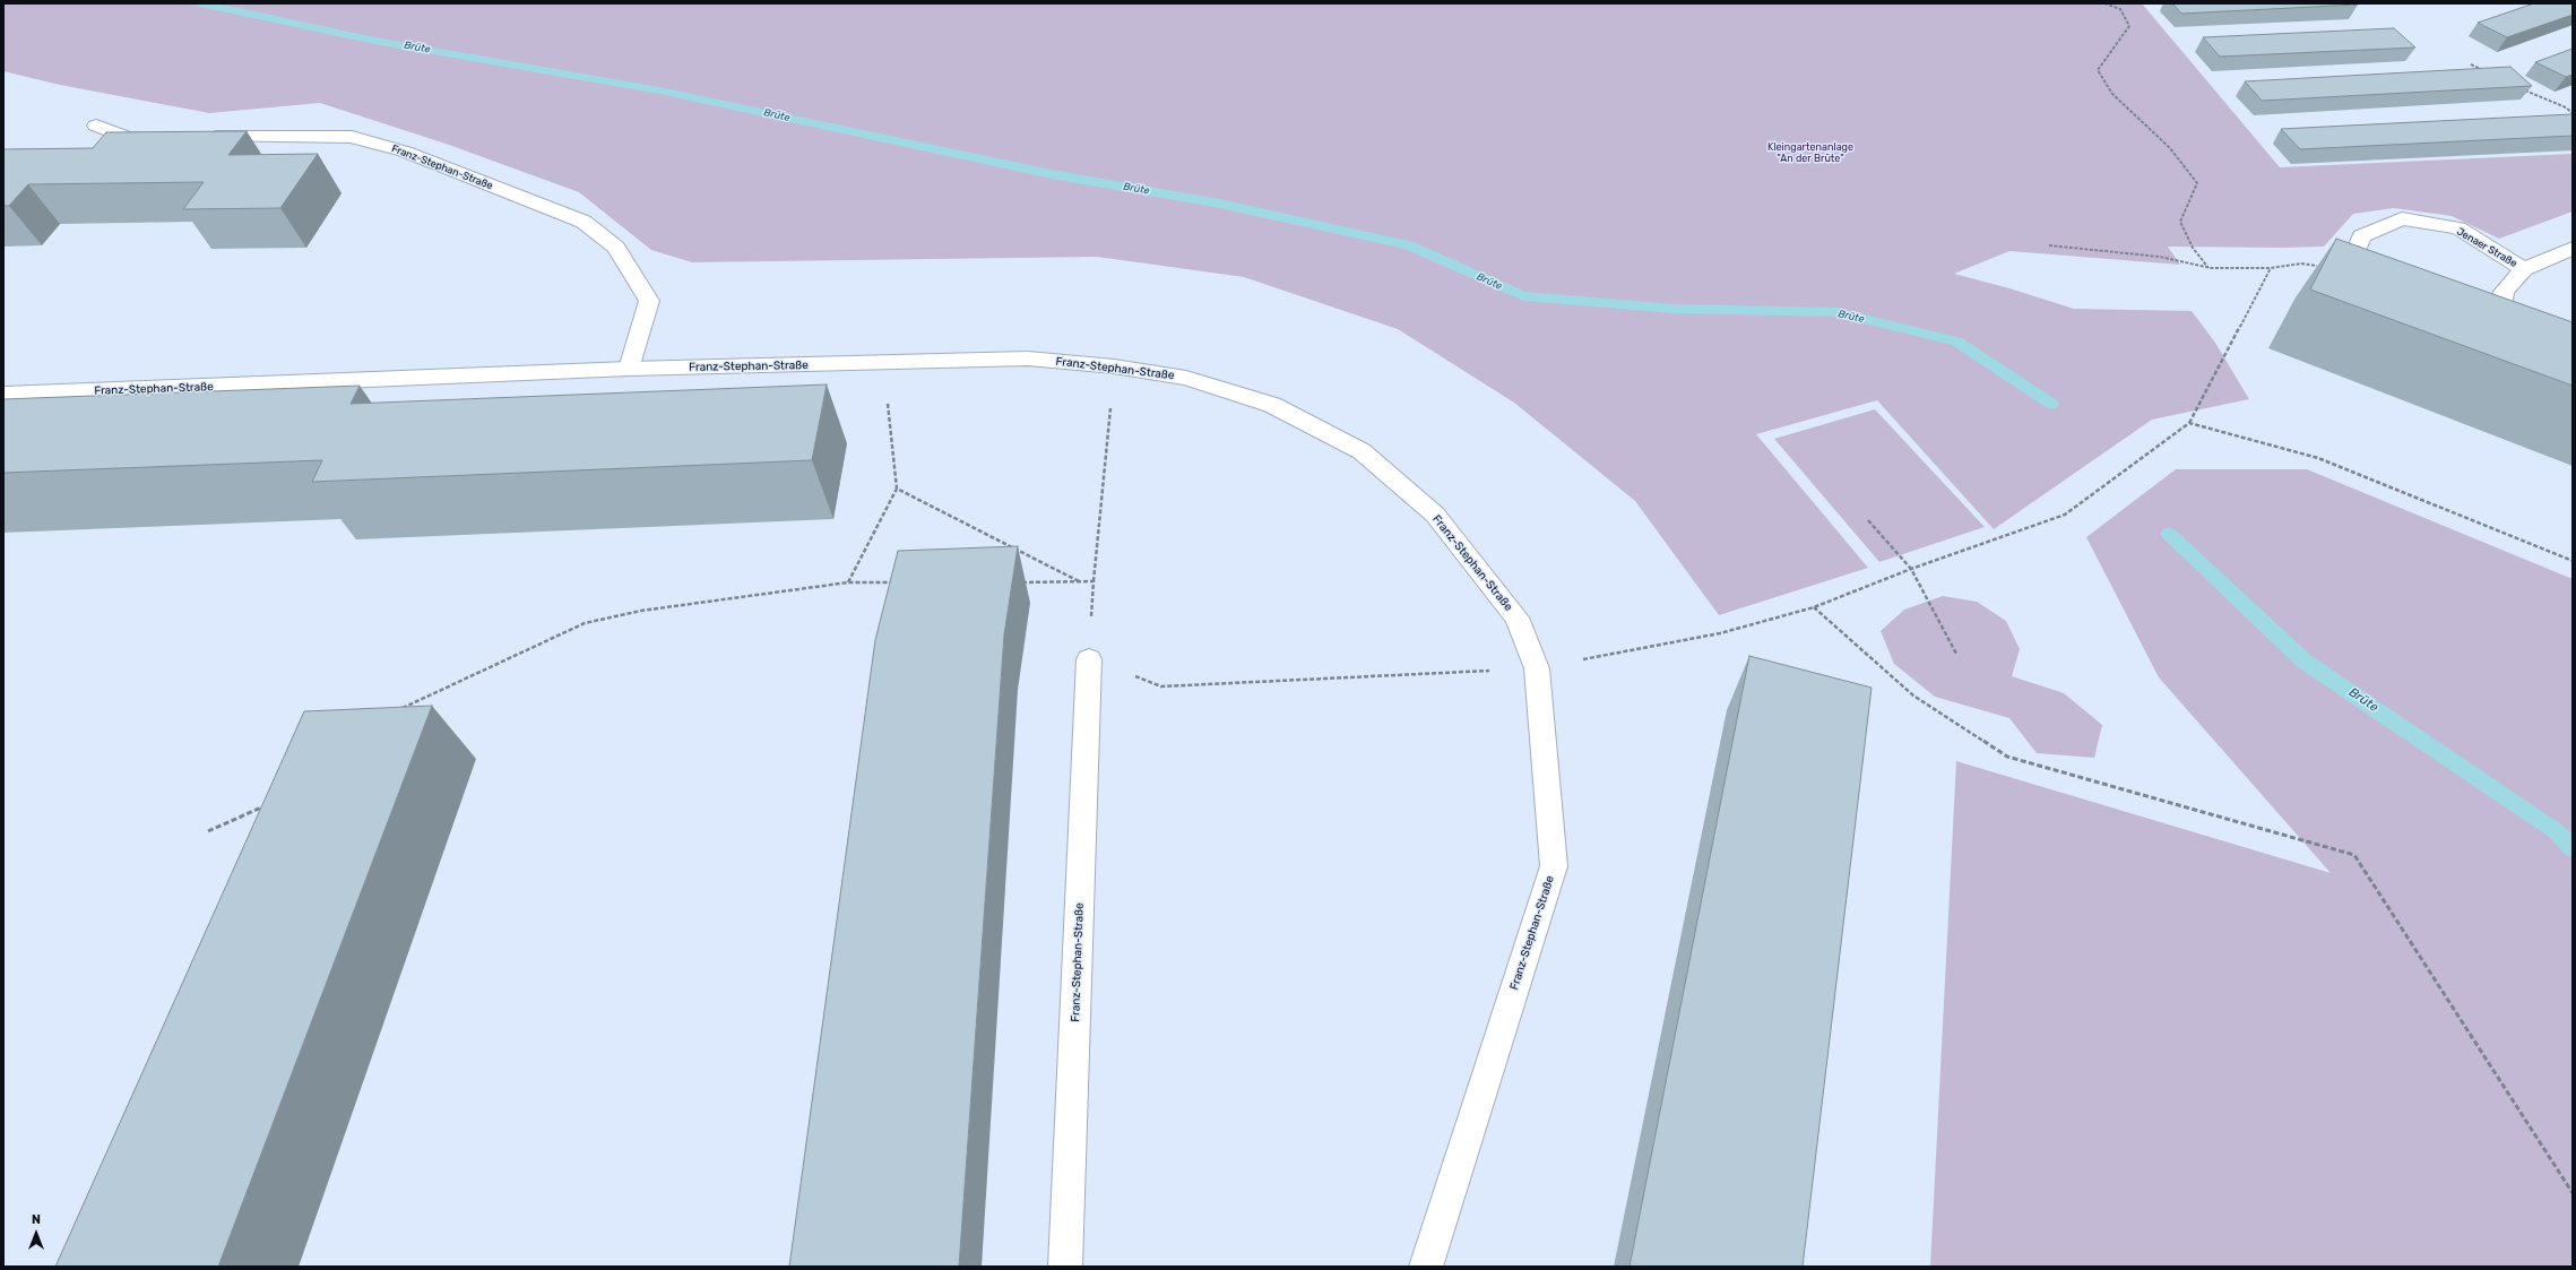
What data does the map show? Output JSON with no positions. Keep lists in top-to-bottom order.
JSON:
{
  "streets": {
    "street": ["Franz-Stephan-Straße", "Jenaer Straße"]
  },
  "water": ["Brüte"],
  "parks": ["Kleingartenanlage \"An der Brüte\""],
  "north": "top"
}
